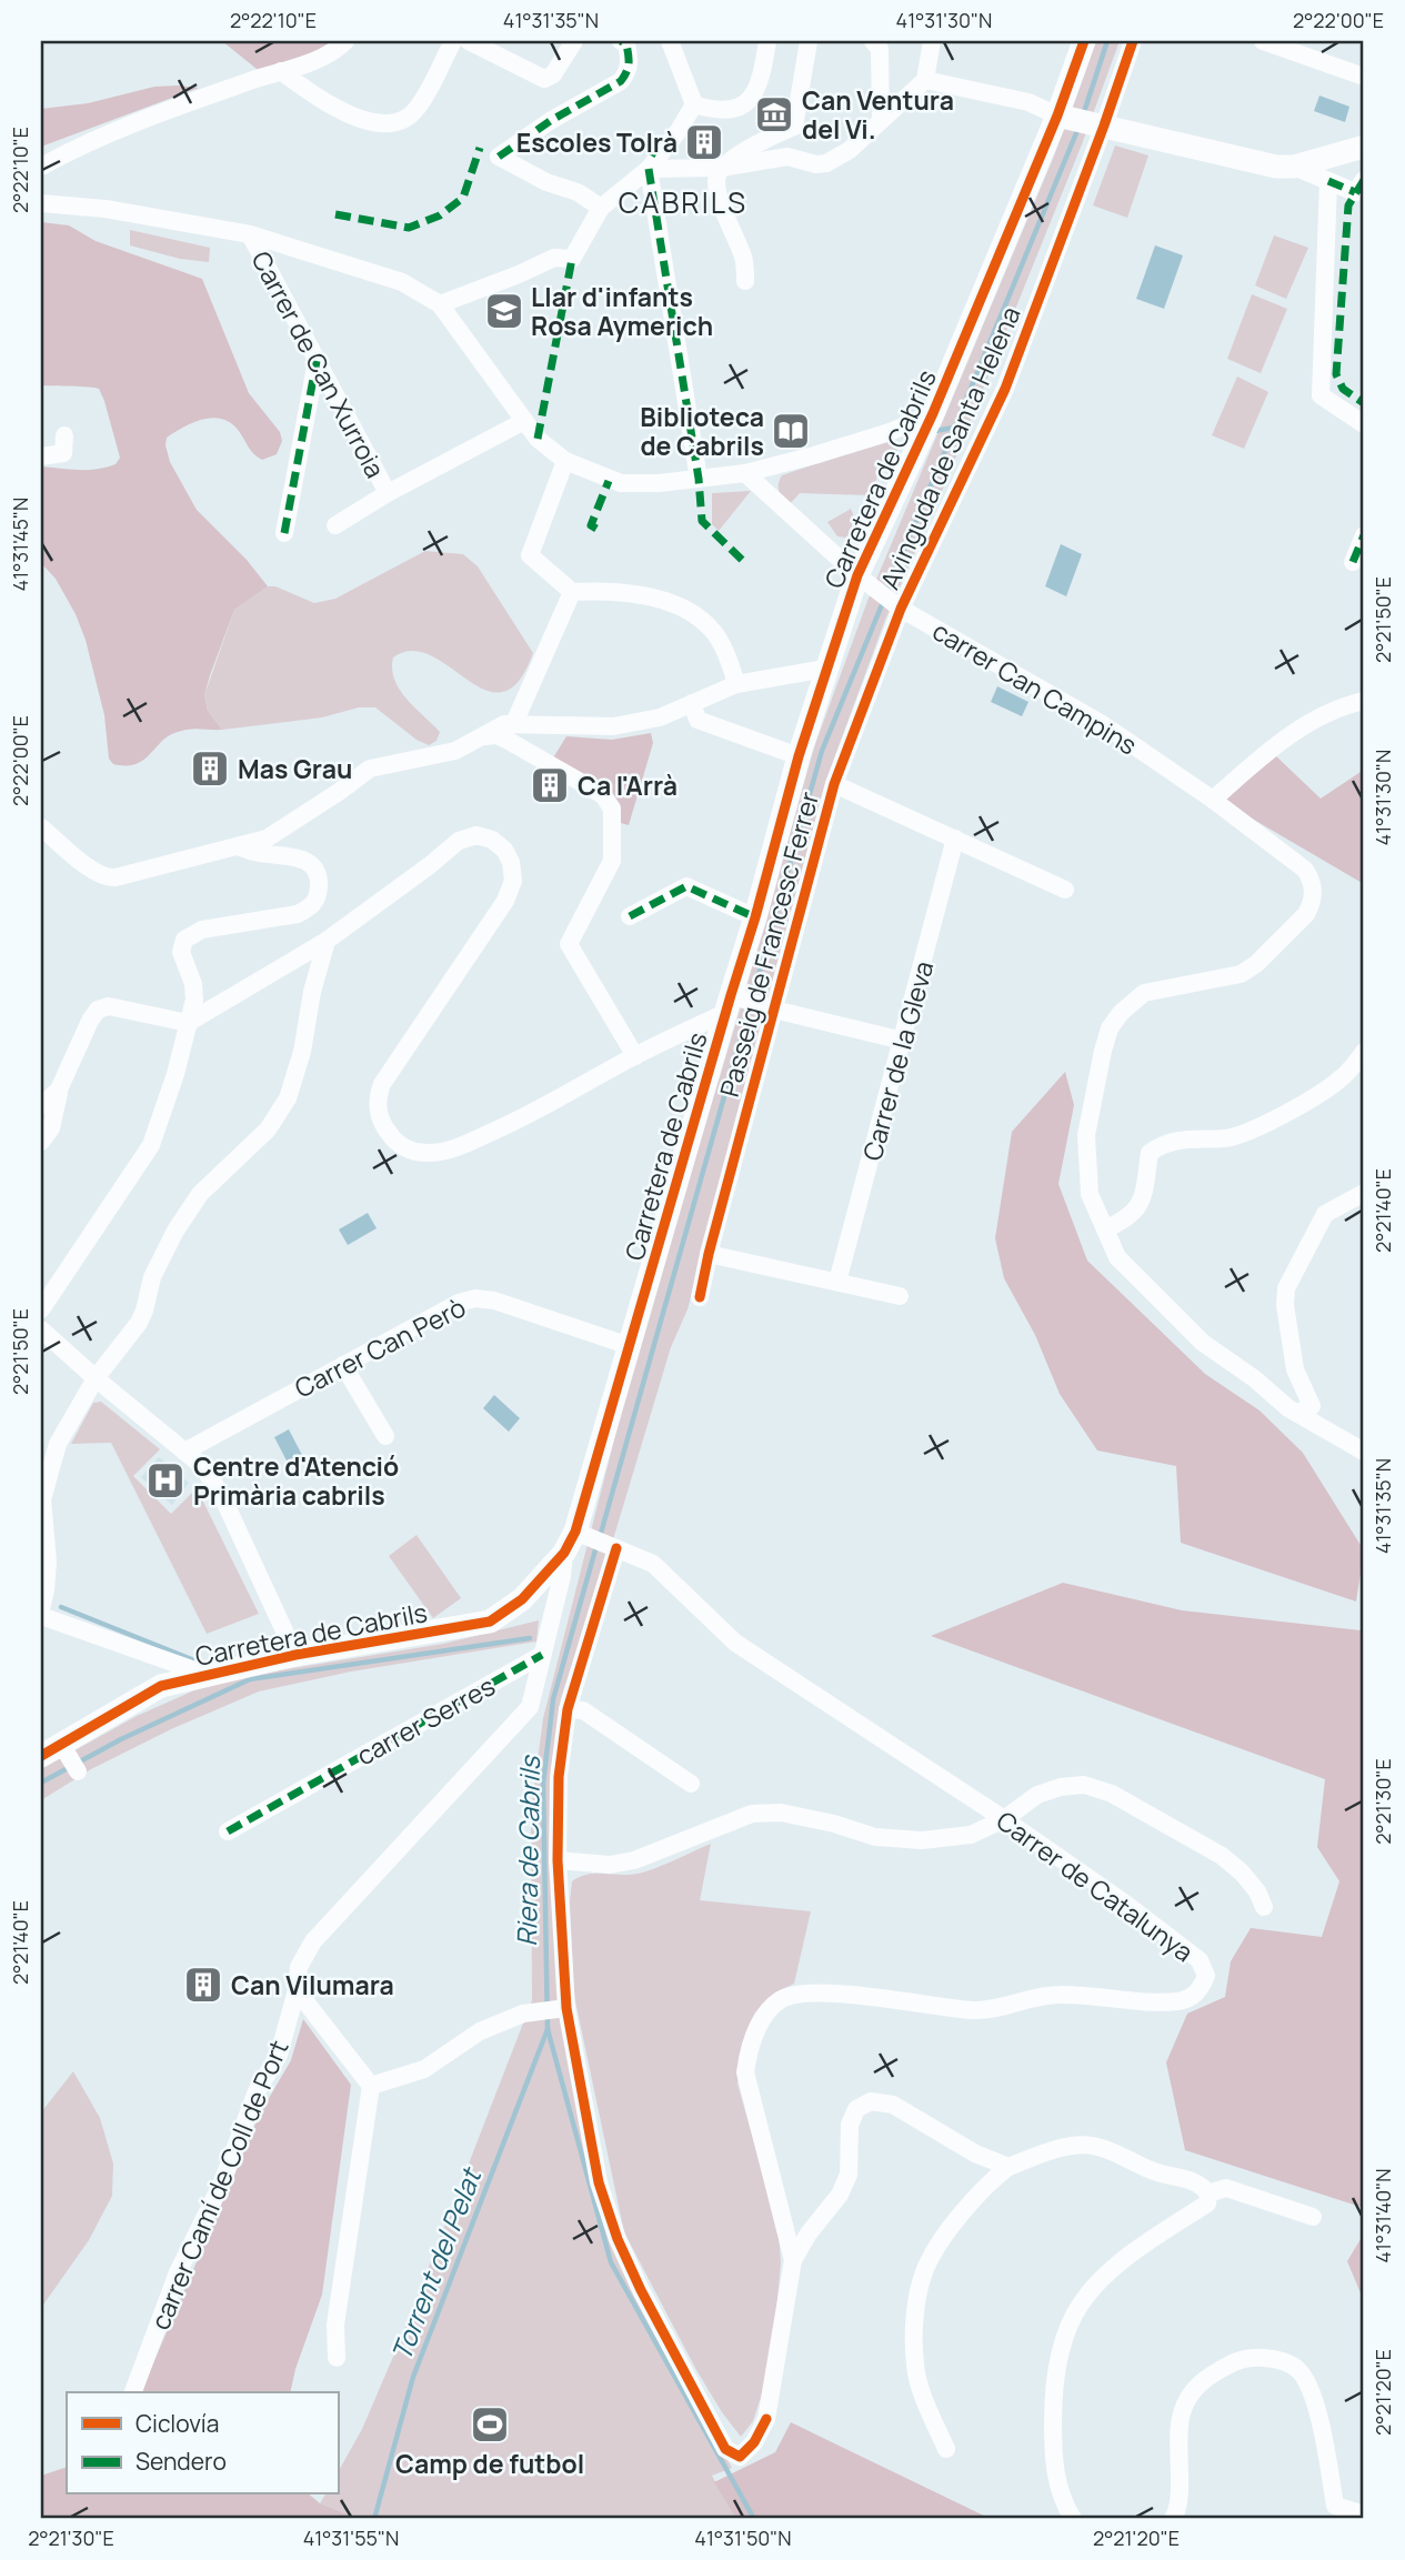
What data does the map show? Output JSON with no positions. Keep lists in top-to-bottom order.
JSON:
{
  "streets": {
    "street": [
      "Carrer de Can Xurroia",
      "Avinguda de Santa Helena",
      "Carretera de Cabrils",
      "carrer Can Campins",
      "Passeig de Francesc Ferrer",
      "Carrer de la Gleva",
      "Carrer Can Però",
      "carrer Serres",
      "Carrer de Catalunya",
      "carrer Camí de Coll de Port"
    ]
  },
  "crossings": [
    ["Avinguda de Santa Helena", "carrer Can Campins"],
    ["Avinguda de Santa Helena", "Passeig de Francesc Ferrer"],
    ["Carretera de Cabrils", "carrer Can Campins"],
    ["Carretera de Cabrils", "Carrer Can Però"],
    ["Carretera de Cabrils", "Carrer de Catalunya"],
    ["Carretera de Cabrils", "carrer Camí de Coll de Port"],
    ["carrer Can Campins", "Passeig de Francesc Ferrer"],
    ["carrer Serres", "carrer Camí de Coll de Port"],
    ["Carrer de Catalunya", "carrer Camí de Coll de Port"]
  ],
  "districts": ["CABRILS"],
  "water": ["Riera de Cabrils", "Torrent del Pelat"],
  "places": {
    "museum": ["Can Ventura del Vi."],
    "building": [
      "Escoles Tolrà",
      "Mas Grau",
      "Ca l'Arrà",
      "Can Vilumara"
    ],
    "school or university": ["Llar d'infants Rosa Aymerich"],
    "library": ["Biblioteca de Cabrils"],
    "hospital": ["Centre d'Atenció Primària cabrils"],
    "sports": ["Camp de futbol"]
  },
  "legend": ["Ciclovía", "Sendero"],
  "coordinates": [
    "2°22'10\"E",
    "41°31'35\"N",
    "41°31'30\"N",
    "2°22'00\"E",
    "41°31'45\"N",
    "2°21'50\"E",
    "2°21'40\"E",
    "2°21'30\"E",
    "41°31'40\"N",
    "2°21'20\"E",
    "41°31'55\"N",
    "41°31'50\"N"
  ]
}
